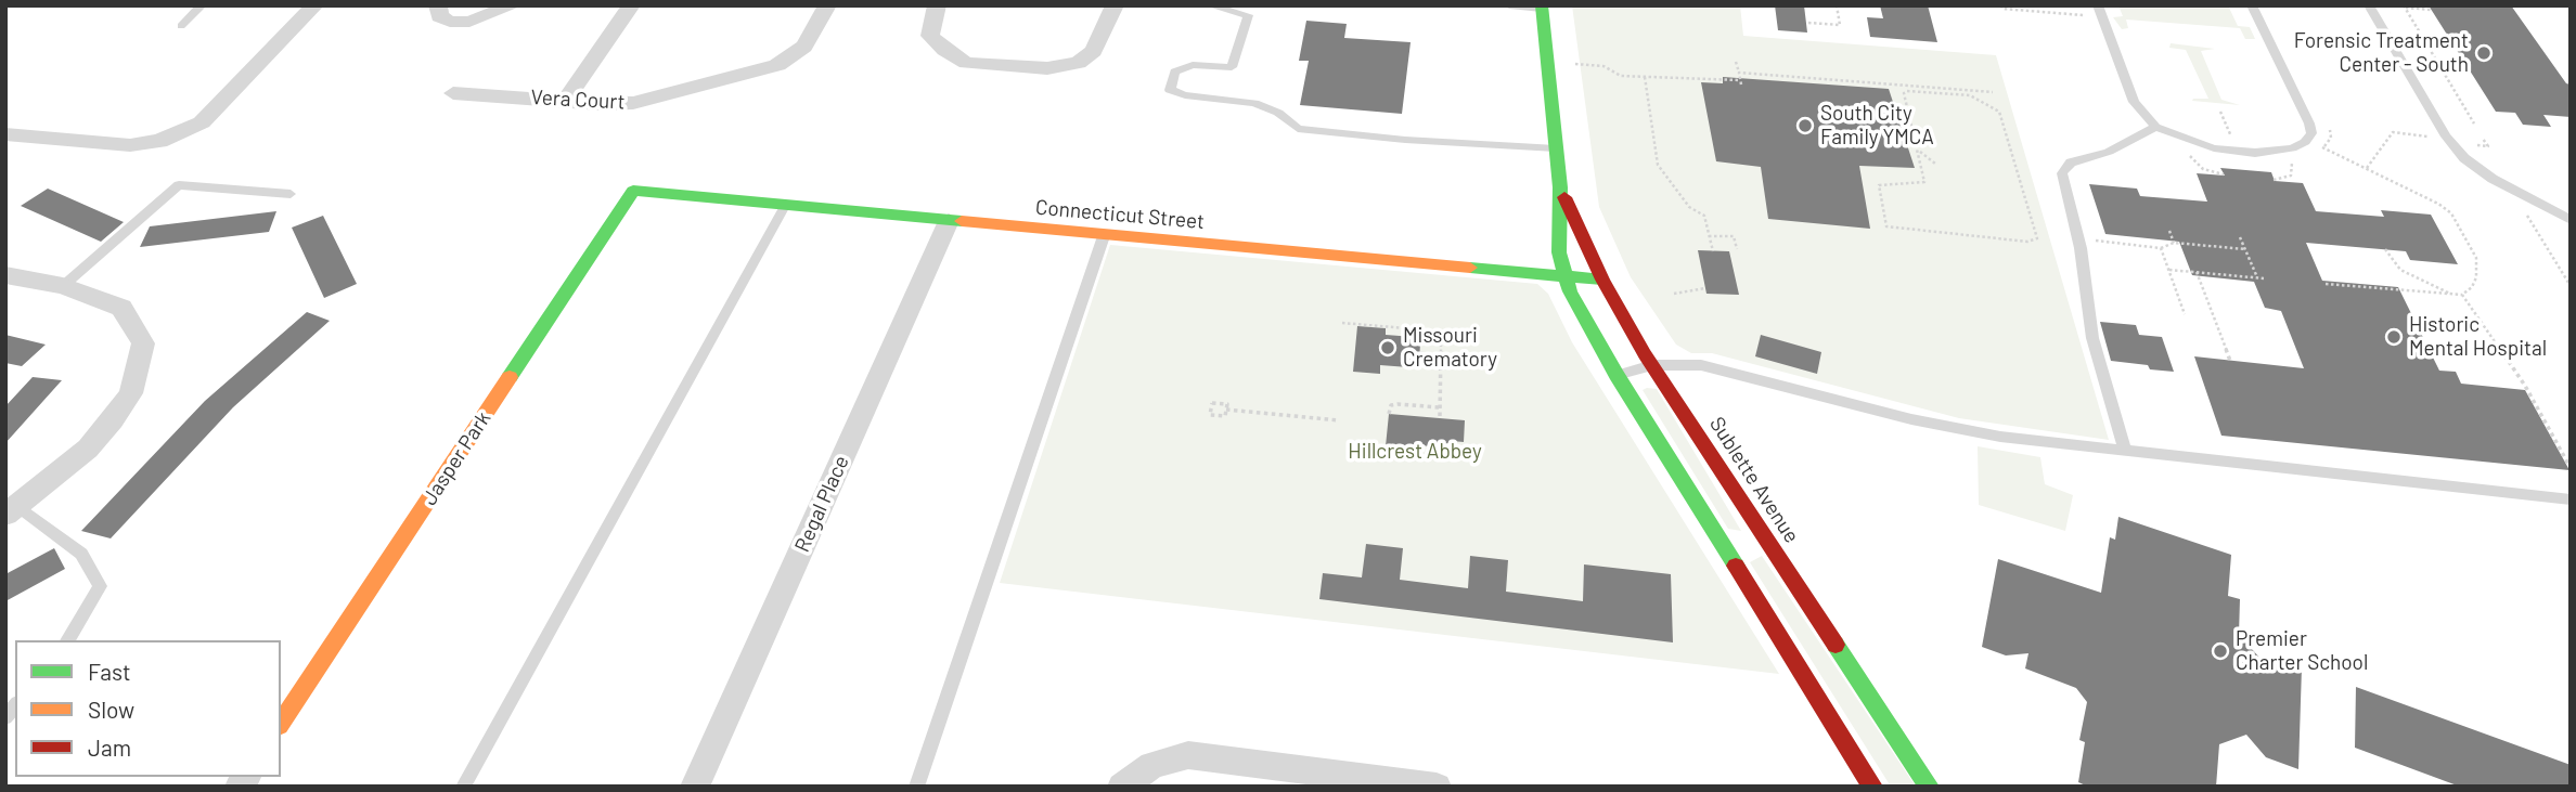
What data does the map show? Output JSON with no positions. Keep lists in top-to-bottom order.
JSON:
{
  "streets": {
    "street": [
      "Vera Court",
      "Connecticut Street",
      "Jasper Park",
      "Sublette Avenue",
      "Regal Place"
    ]
  },
  "crossings": [
    ["Connecticut Street", "Jasper Park"],
    ["Connecticut Street", "Sublette Avenue"],
    ["Connecticut Street", "Regal Place"]
  ],
  "parks": ["Hillcrest Abbey"],
  "places": [
    "Forensic Treatment Center - South",
    "South City Family YMCA",
    "Historic Mental Hospital",
    "Missouri Crematory",
    "Premier Charter School"
  ],
  "legend": ["Fast", "Slow", "Jam"]
}
